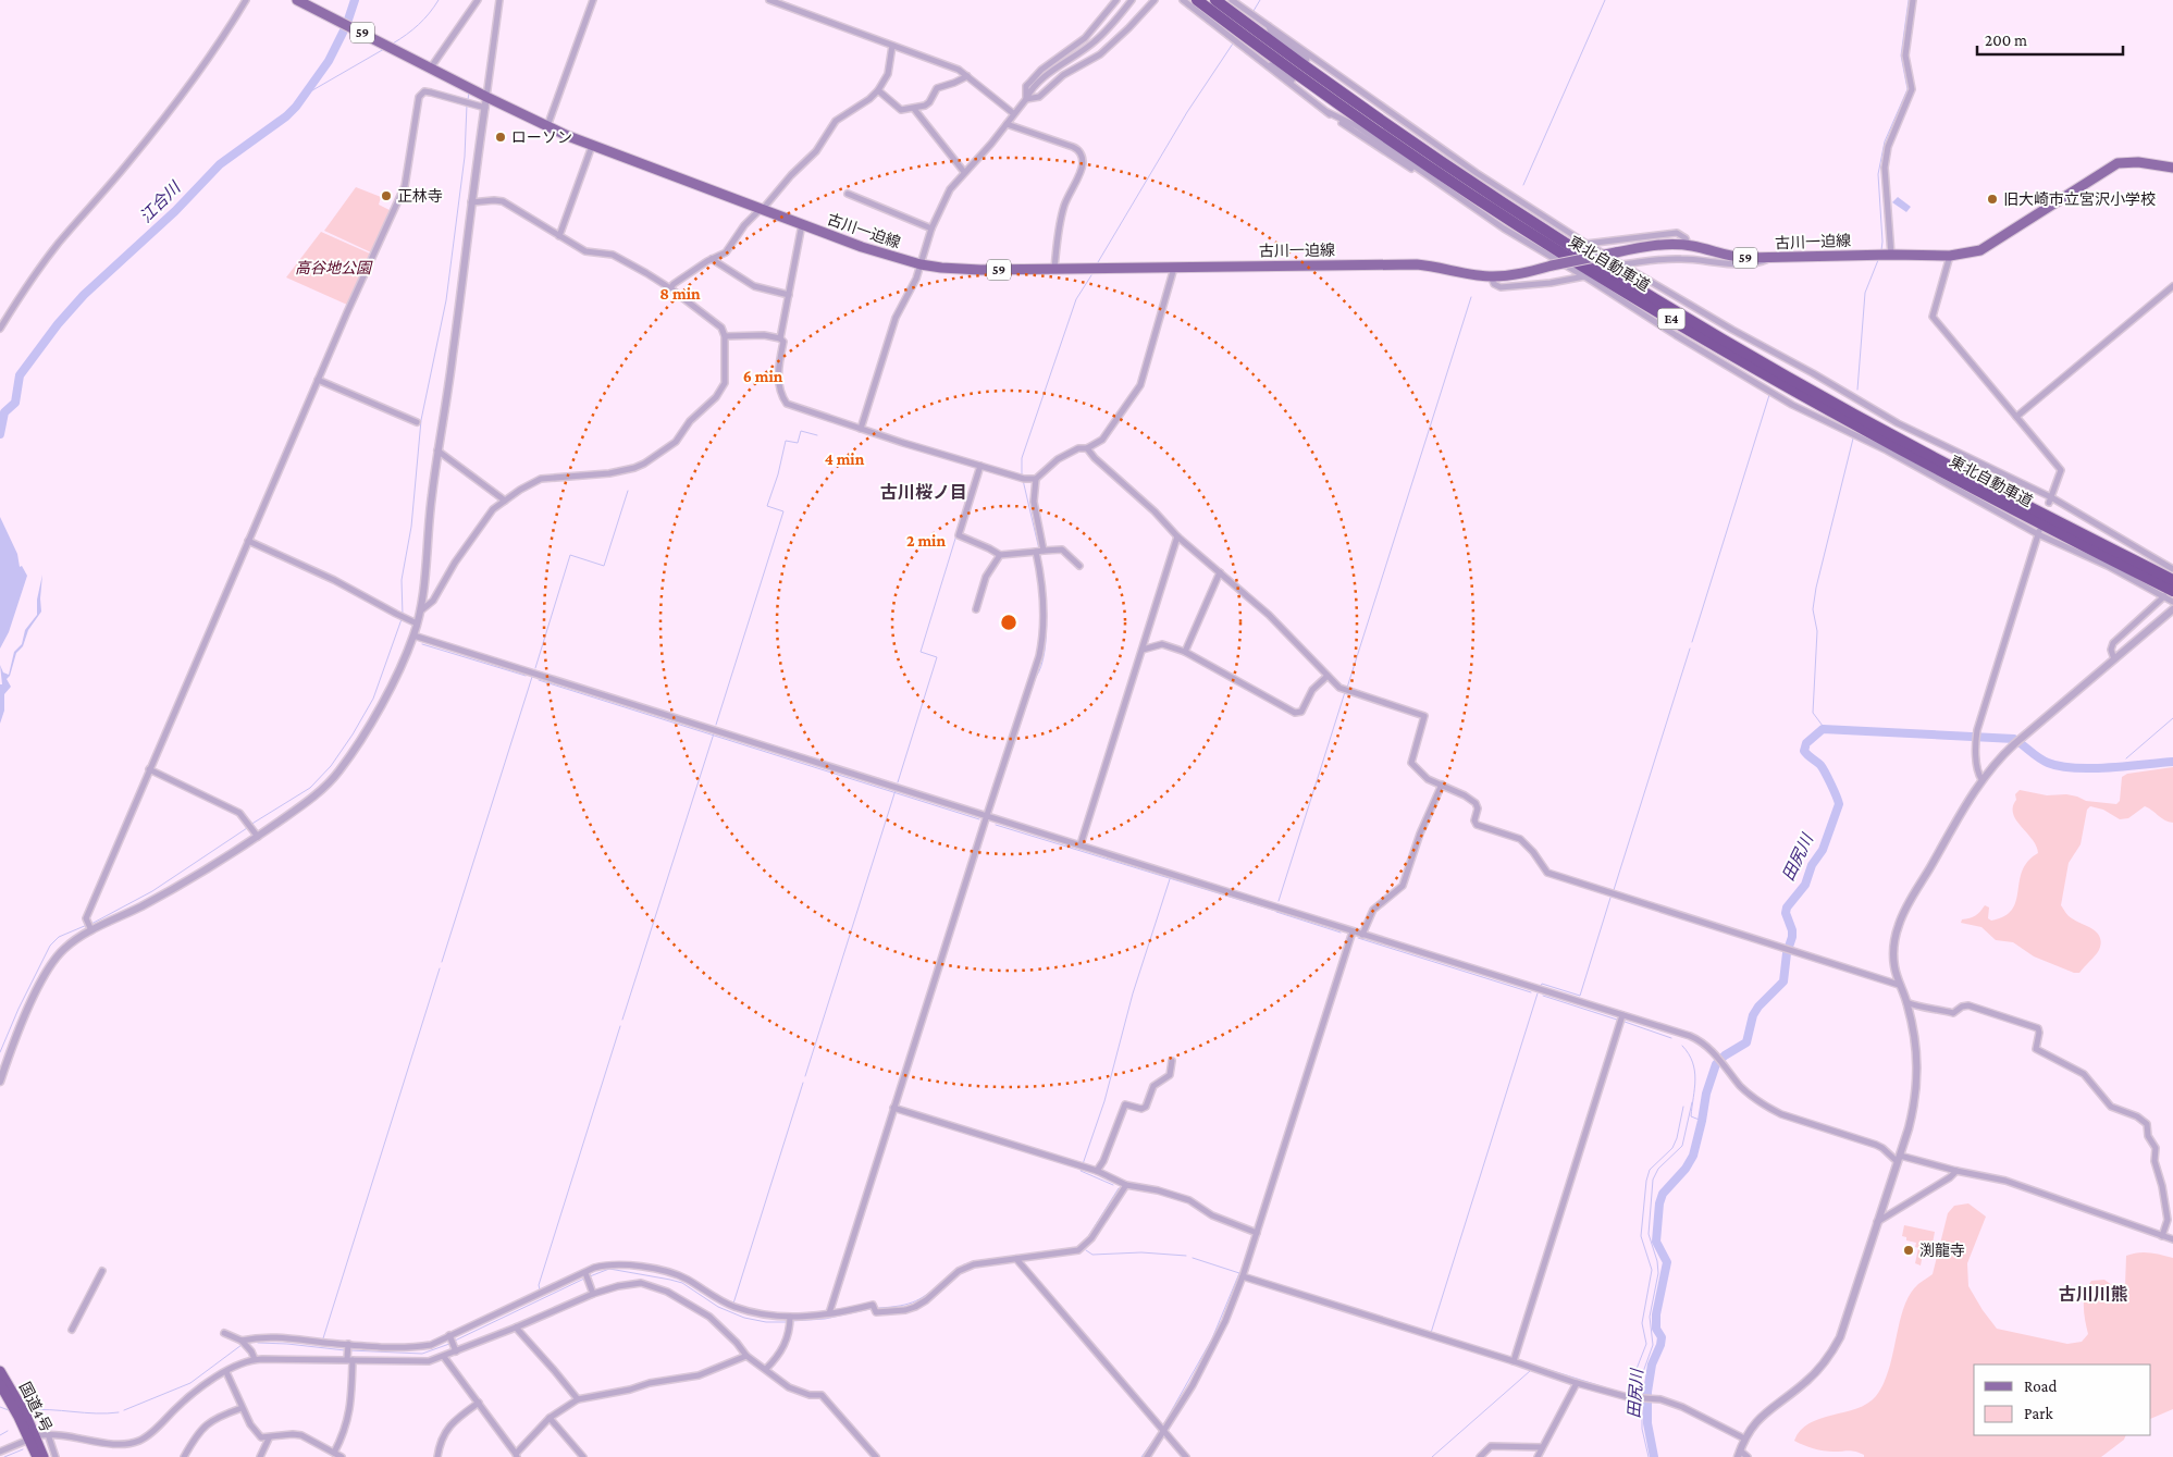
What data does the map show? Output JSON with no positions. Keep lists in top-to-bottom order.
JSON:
{
  "streets": {
    "highway": ["東北自動車道", "E4", "国道4号"],
    "main road": ["59", "古川一迫線"]
  },
  "crossings": [
    ["59", "古川一迫線"]
  ],
  "districts": ["古川桜ノ目", "古川川熊"],
  "water": ["江合川", "田尻川"],
  "parks": ["高谷地公園"],
  "places": [
    "ローソン",
    "正林寺",
    "旧大崎市立宮沢小学校",
    "渕龍寺"
  ],
  "legend": ["Road", "Park"],
  "scale_bar": "200 m",
  "rings": [
    "8 min",
    "6 min",
    "4 min",
    "2 min"
  ]
}
